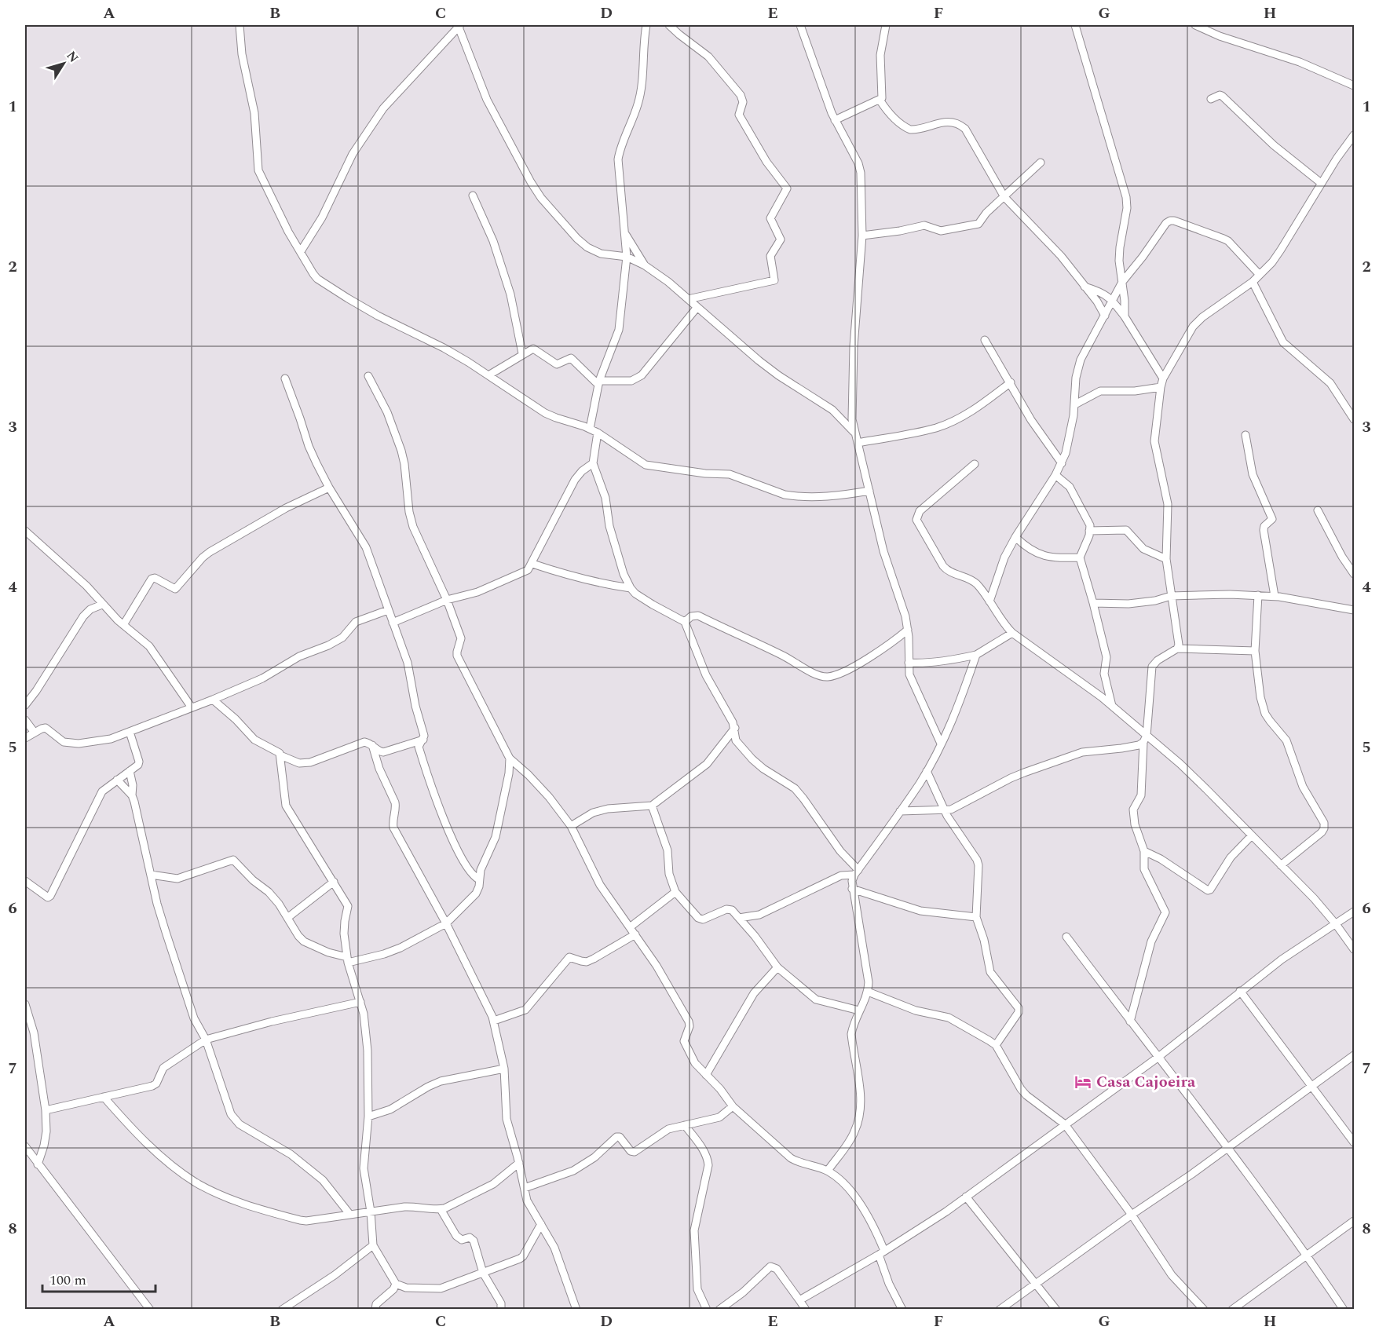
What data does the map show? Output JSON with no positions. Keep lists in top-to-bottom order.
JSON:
{
  "places": {
    "hotel": ["Casa Cajoeira"]
  },
  "scale_bar": "100 m",
  "north": "top right",
  "grid": {
    "columns": [
      "A",
      "B",
      "C",
      "D",
      "E",
      "F",
      "G",
      "H"
    ],
    "rows": [
      "1",
      "2",
      "3",
      "4",
      "5",
      "6",
      "7",
      "8"
    ]
  }
}
